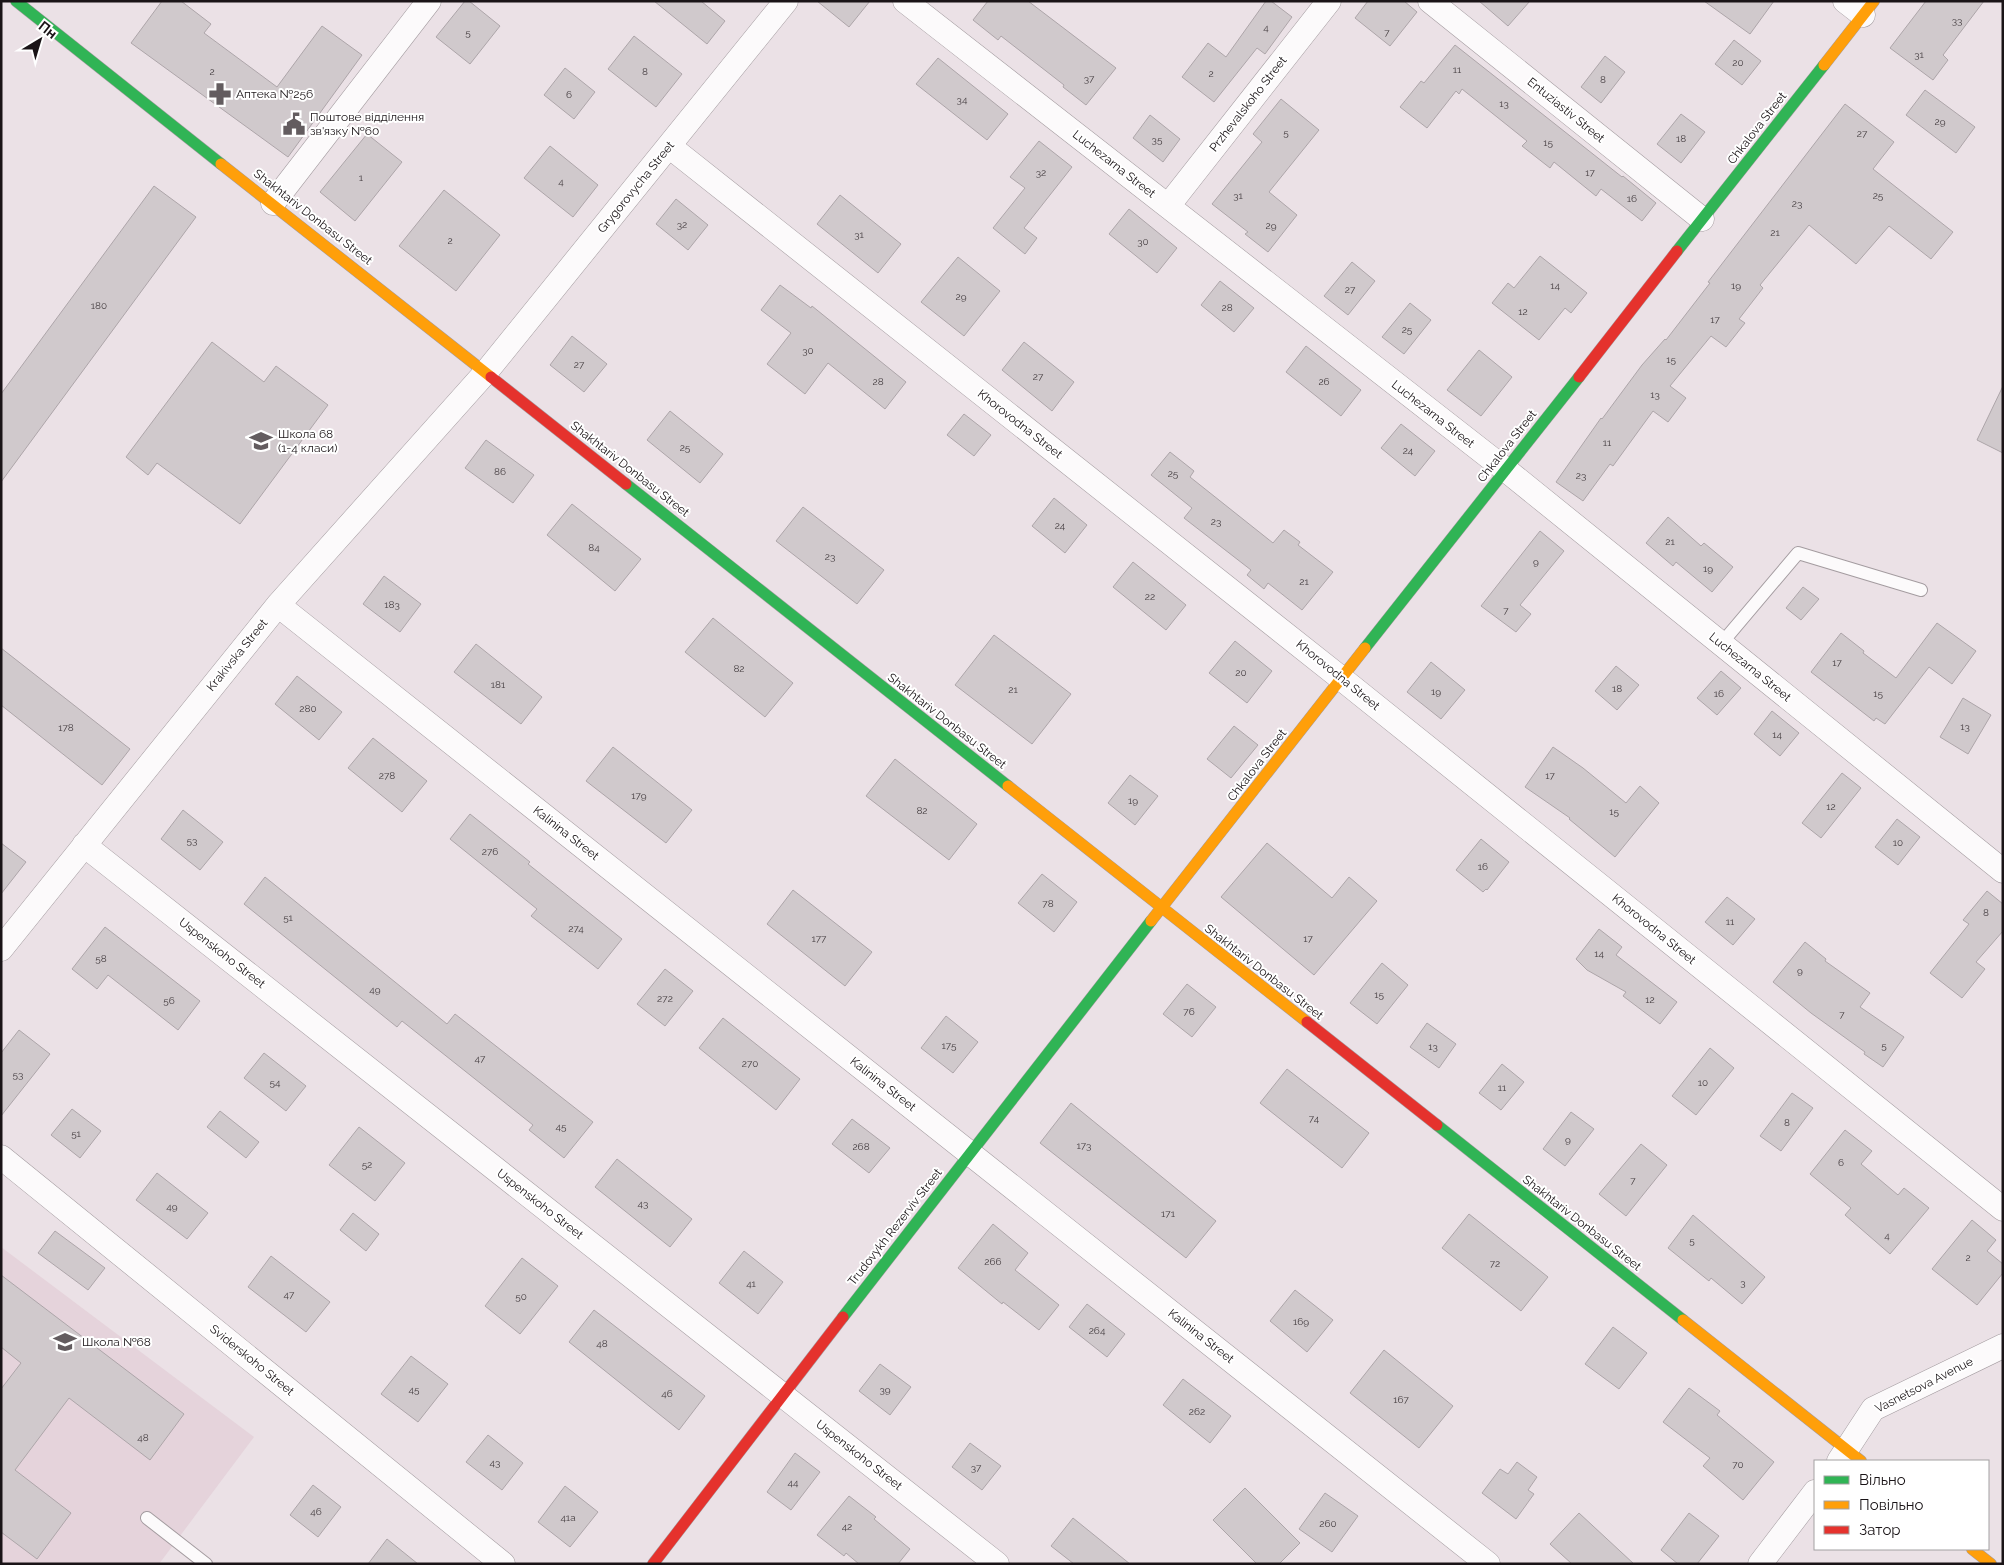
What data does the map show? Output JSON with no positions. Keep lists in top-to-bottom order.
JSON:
{
  "streets": {
    "street": [
      "Przhevalskoho Street",
      "Entuziastiv Street",
      "Chkalova Street",
      "Luchezarna Street",
      "Grygorovycha Street",
      "Shakhtariv Donbasu Street",
      "Khorovodna Street",
      "Krakivska Street",
      "Kalinina Street",
      "Uspenskoho Street",
      "Trudovykh Rezerviv Street",
      "Sviderskoho Street",
      "Vasnetsova Avenue"
    ]
  },
  "crossings": [
    ["Przhevalskoho Street", "Luchezarna Street"],
    ["Entuziastiv Street", "Chkalova Street"],
    ["Chkalova Street", "Luchezarna Street"],
    ["Chkalova Street", "Shakhtariv Donbasu Street"],
    ["Chkalova Street", "Khorovodna Street"],
    ["Chkalova Street", "Trudovykh Rezerviv Street"],
    ["Grygorovycha Street", "Shakhtariv Donbasu Street"],
    ["Grygorovycha Street", "Khorovodna Street"],
    ["Grygorovycha Street", "Krakivska Street"],
    ["Shakhtariv Donbasu Street", "Krakivska Street"],
    ["Shakhtariv Donbasu Street", "Trudovykh Rezerviv Street"],
    ["Shakhtariv Donbasu Street", "Vasnetsova Avenue"],
    ["Krakivska Street", "Kalinina Street"],
    ["Krakivska Street", "Uspenskoho Street"],
    ["Kalinina Street", "Trudovykh Rezerviv Street"],
    ["Uspenskoho Street", "Trudovykh Rezerviv Street"]
  ],
  "places": {
    "pharmacy": ["Аптека №256"],
    "public building": ["Поштове відділення зв'язку №60"],
    "school or university": ["Школа 68 (1-4 класи)", "Школа №68"]
  },
  "house_numbers": [
    "33",
    "4",
    "5",
    "7",
    "31",
    "20",
    "11",
    "2",
    "8",
    "2",
    "37",
    "8",
    "6",
    "34",
    "13",
    "29",
    "5",
    "27",
    "18",
    "35",
    "15",
    "32",
    "17",
    "1",
    "4",
    "31",
    "25",
    "16",
    "23",
    "32",
    "29",
    "21",
    "31",
    "2",
    "30",
    "14",
    "19",
    "27",
    "29",
    "180",
    "28",
    "12",
    "17",
    "25",
    "30",
    "15",
    "27",
    "27",
    "28",
    "26",
    "13",
    "11",
    "25",
    "24",
    "86",
    "25",
    "23",
    "23",
    "24",
    "21",
    "84",
    "23",
    "9",
    "19",
    "21",
    "22",
    "183",
    "7",
    "17",
    "82",
    "20",
    "181",
    "18",
    "21",
    "19",
    "16",
    "15",
    "280",
    "13",
    "178",
    "14",
    "278",
    "17",
    "179",
    "19",
    "12",
    "82",
    "15",
    "53",
    "10",
    "276",
    "16",
    "78",
    "8",
    "51",
    "11",
    "274",
    "177",
    "17",
    "14",
    "58",
    "9",
    "49",
    "15",
    "272",
    "12",
    "56",
    "76",
    "7",
    "175",
    "5",
    "13",
    "47",
    "270",
    "53",
    "54",
    "10",
    "11",
    "74",
    "8",
    "45",
    "51",
    "9",
    "173",
    "268",
    "6",
    "52",
    "7",
    "43",
    "49",
    "171",
    "4",
    "5",
    "2",
    "266",
    "72",
    "3",
    "41",
    "47",
    "50",
    "169",
    "264",
    "48",
    "45",
    "39",
    "46",
    "167",
    "262",
    "48",
    "43",
    "70",
    "37",
    "44",
    "46",
    "41а",
    "260",
    "42"
  ],
  "legend": ["Вільно", "Повільно", "Затор"],
  "north": "top right"
}
